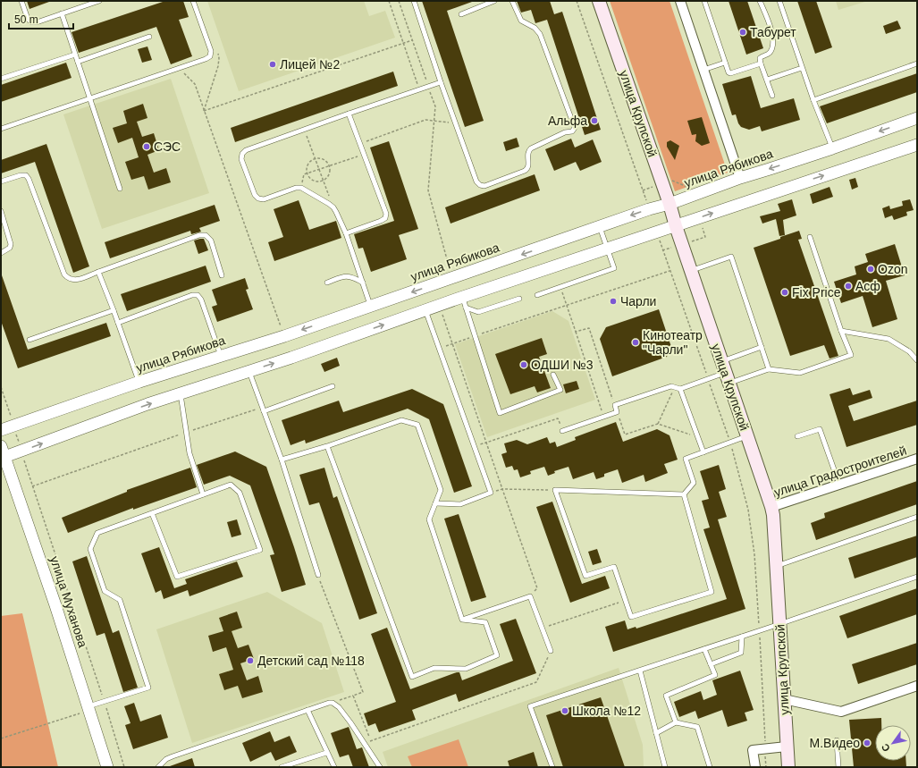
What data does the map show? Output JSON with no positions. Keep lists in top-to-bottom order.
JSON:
{
  "streets": {
    "main road": ["улица Крупской"],
    "street": ["улица Рябикова", "улица Градостроителей", "улица Муханова"]
  },
  "crossings": [
    ["улица Крупской", "улица Рябикова"],
    ["улица Крупской", "улица Градостроителей"]
  ],
  "places": [
    "Табурет",
    "Лицей №2",
    "Альфа",
    "СЭС",
    "Ozon",
    "Асф",
    "Fix Price",
    "Чарли",
    "Кинотеатр \"Чарли\"",
    "ОДШИ №3",
    "Детский сад №118",
    "Школа №12",
    "М.Видео"
  ],
  "scale_bar": "50 m",
  "north": "bottom left"
}
